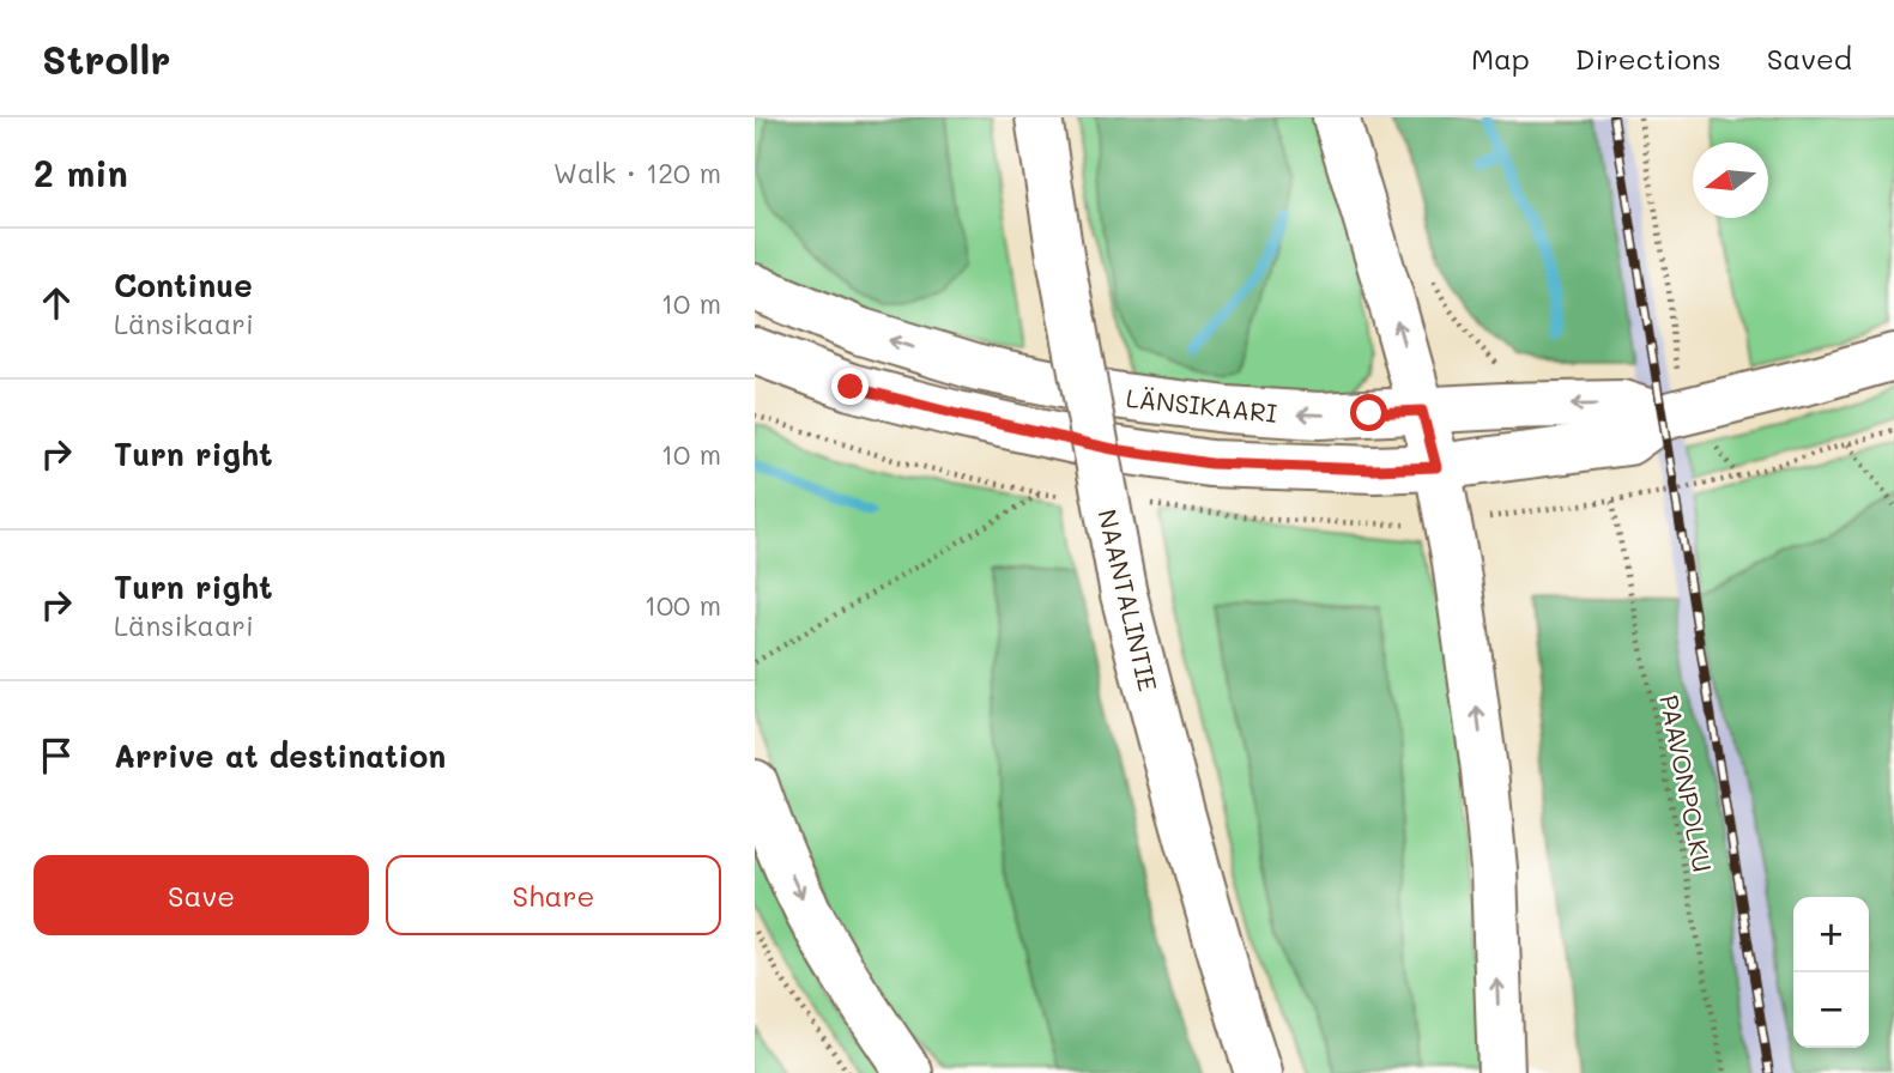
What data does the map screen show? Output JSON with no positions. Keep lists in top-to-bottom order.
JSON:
{
  "streets": {
    "main road": ["LÄNSIKAARI", "NAANTALINTIE"],
    "path": ["PAAVONPOLKU"]
  },
  "north": "left",
  "page": {
    "header": "Strollr",
    "nav": ["Map", "Directions", "Saved"],
    "heading": ["2 min", "Walk · 120 m"],
    "list": [
      ["Continue", "Länsikaari", "10 m"],
      ["Turn right", "10 m"],
      ["Turn right", "Länsikaari", "100 m"],
      "Arrive at destination"
    ],
    "buttons": ["Save", "Share"],
    "map_buttons": ["+", "−"]
  }
}
